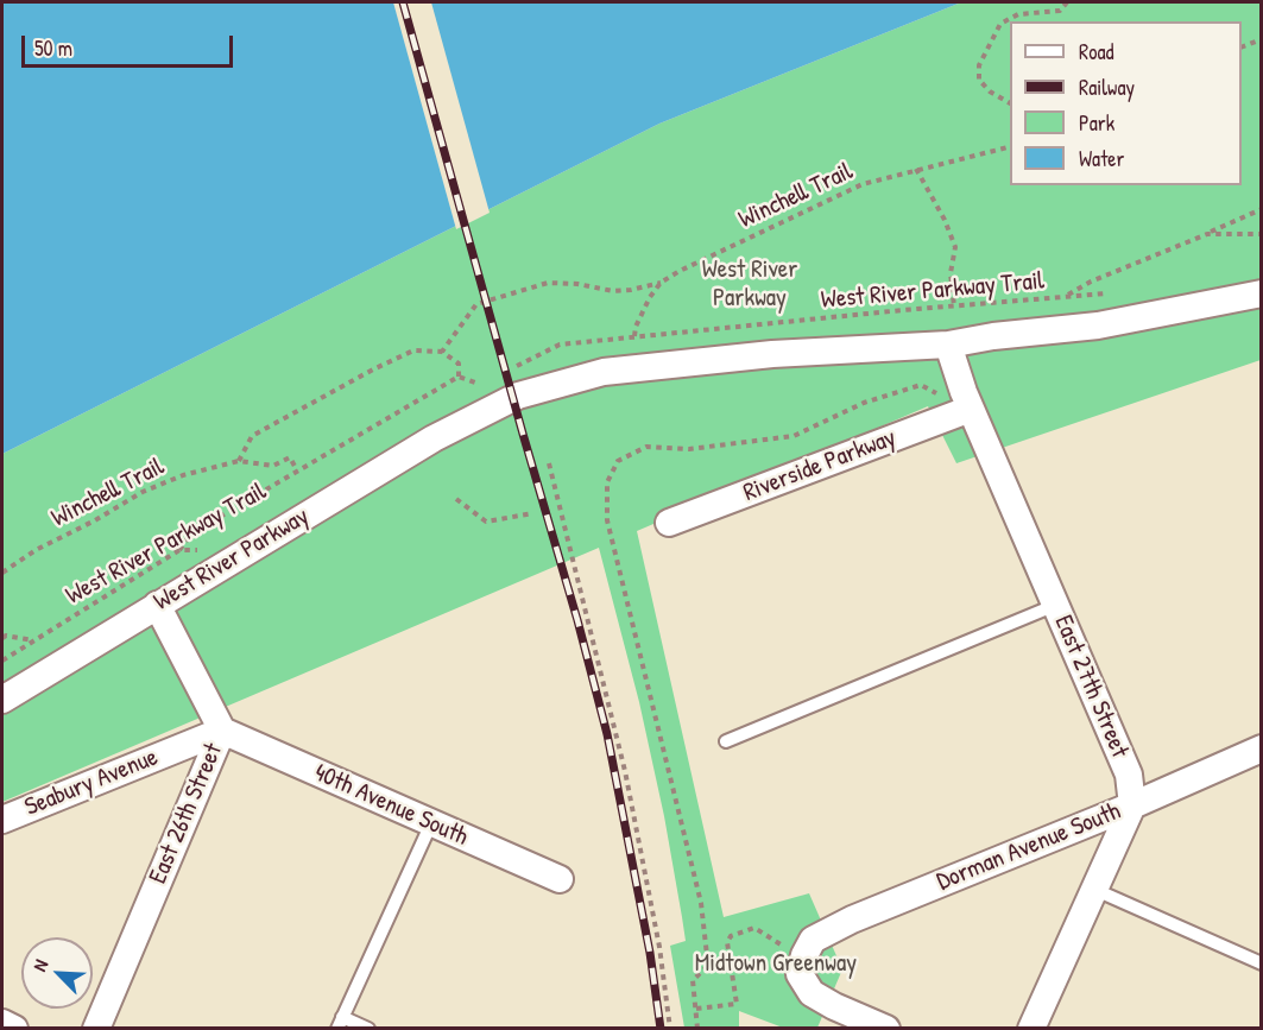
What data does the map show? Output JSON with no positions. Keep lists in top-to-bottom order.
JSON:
{
  "streets": {
    "street": [
      "Riverside Parkway",
      "West River Parkway",
      "East 27th Street",
      "Seabury Avenue",
      "40th Avenue South",
      "East 26th Street",
      "Dorman Avenue South"
    ],
    "path": ["Winchell Trail", "West River Parkway Trail"]
  },
  "crossings": [
    ["Winchell Trail", "West River Parkway Trail"],
    ["Riverside Parkway", "East 27th Street"],
    ["West River Parkway", "East 27th Street"],
    ["West River Parkway", "East 26th Street"],
    ["East 27th Street", "Dorman Avenue South"],
    ["Seabury Avenue", "40th Avenue South"],
    ["Seabury Avenue", "East 26th Street"],
    ["40th Avenue South", "East 26th Street"]
  ],
  "parks": ["West River Parkway", "Midtown Greenway"],
  "legend": [
    "Road",
    "Railway",
    "Park",
    "Water"
  ],
  "scale_bar": "50 m",
  "north": "top left"
}
